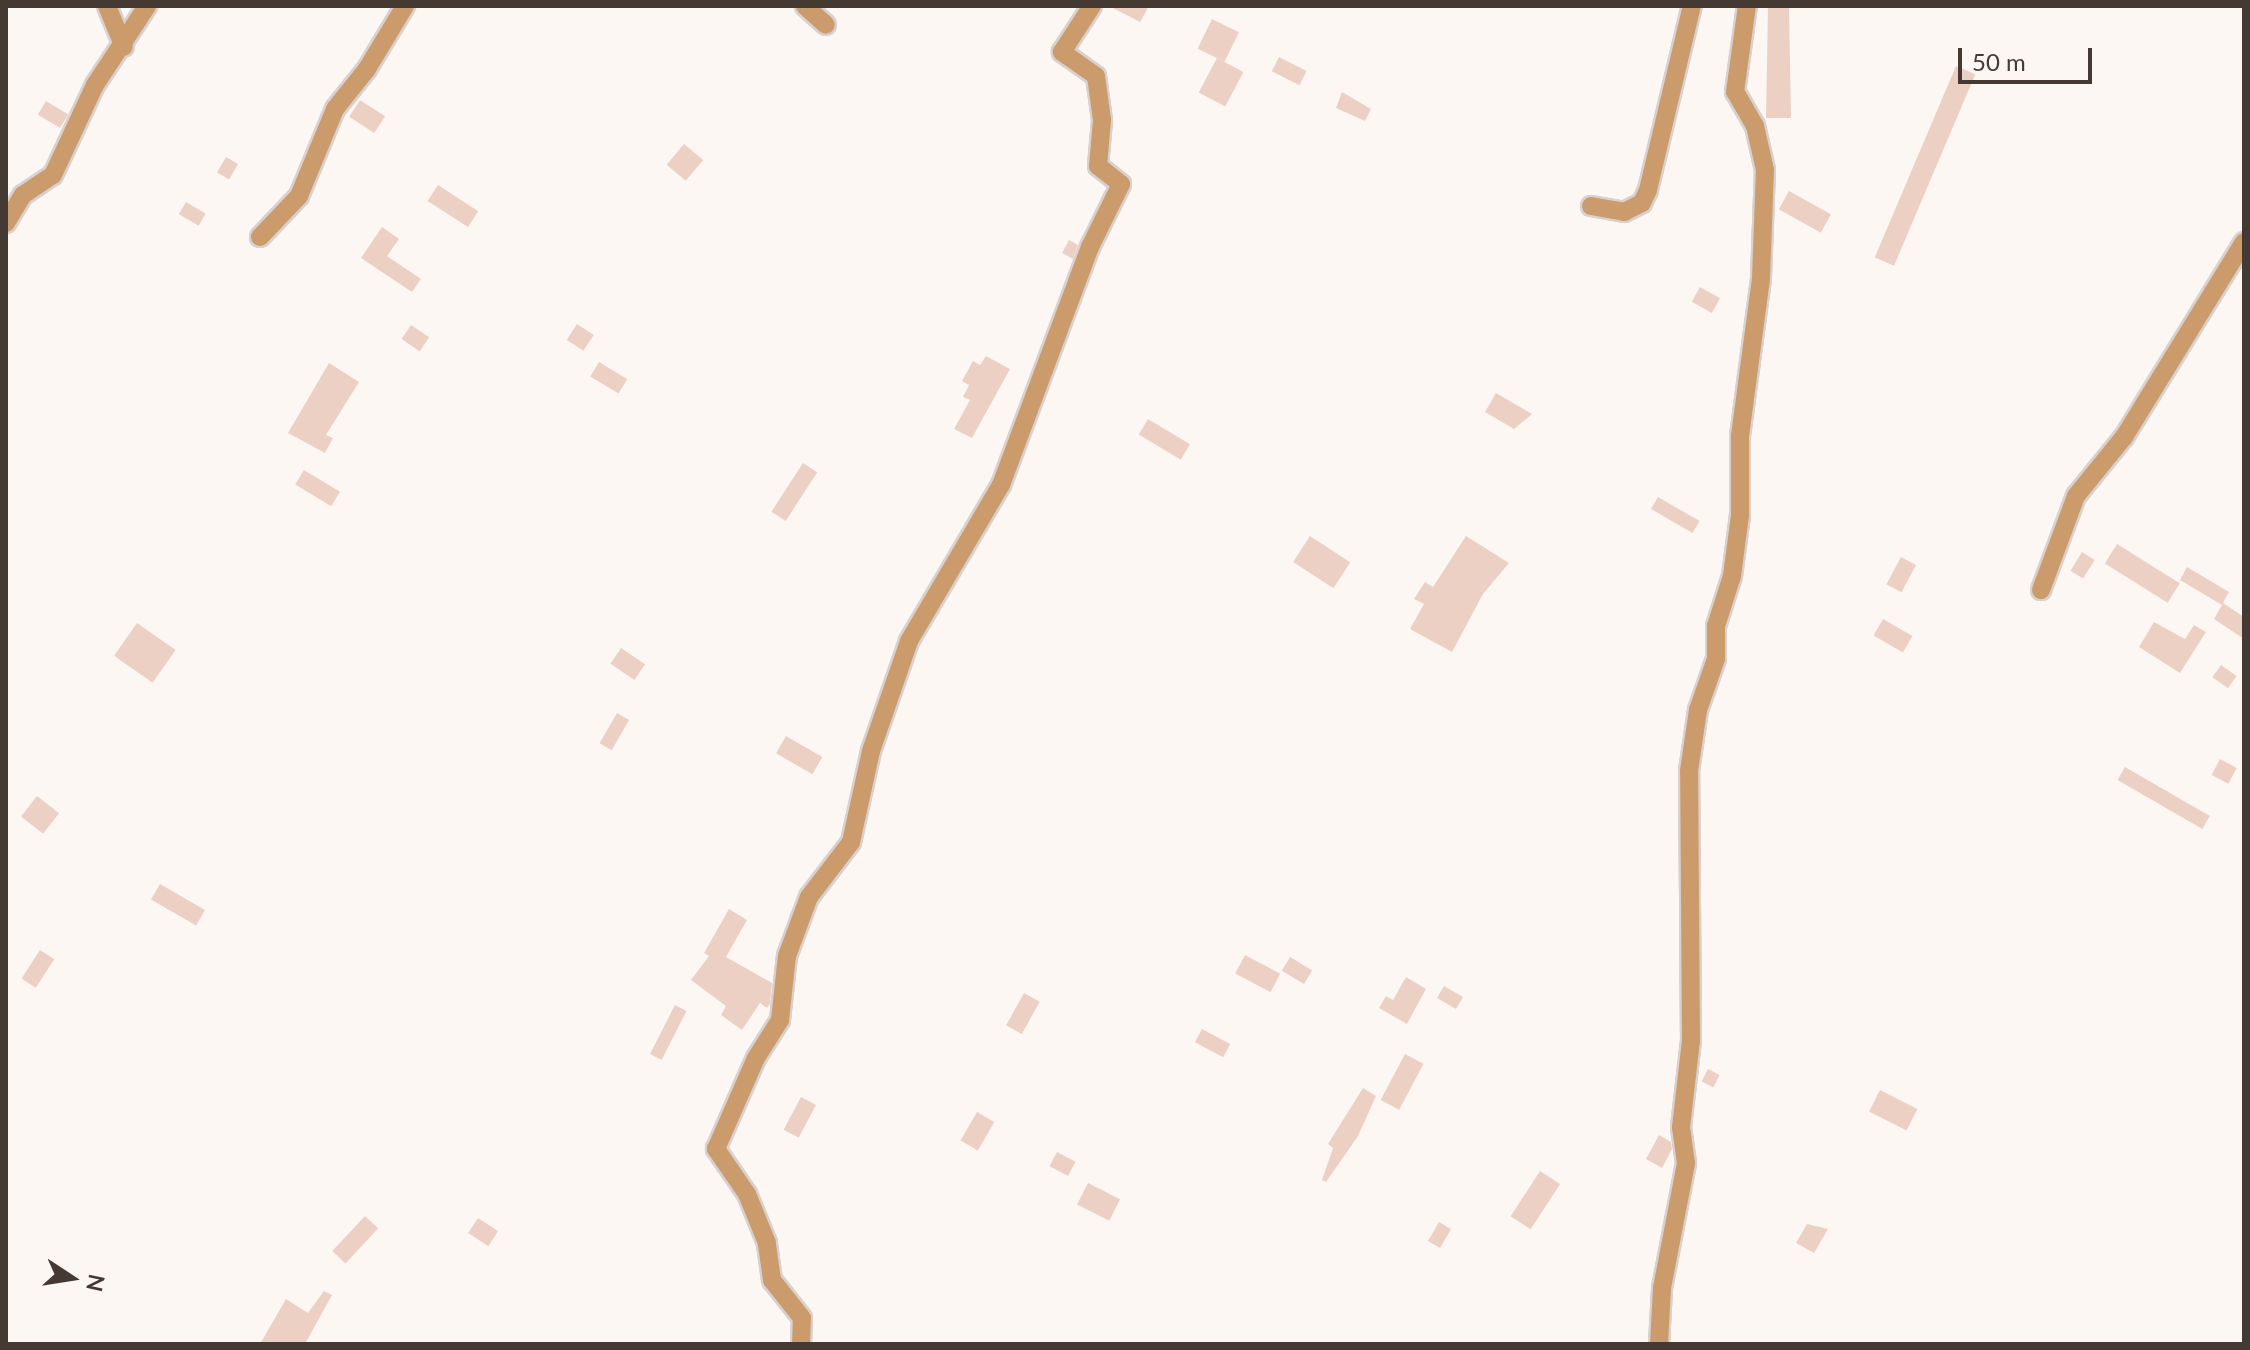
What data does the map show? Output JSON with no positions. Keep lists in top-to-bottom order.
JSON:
{
  "scale_bar": "50 m",
  "north": "right"
}
